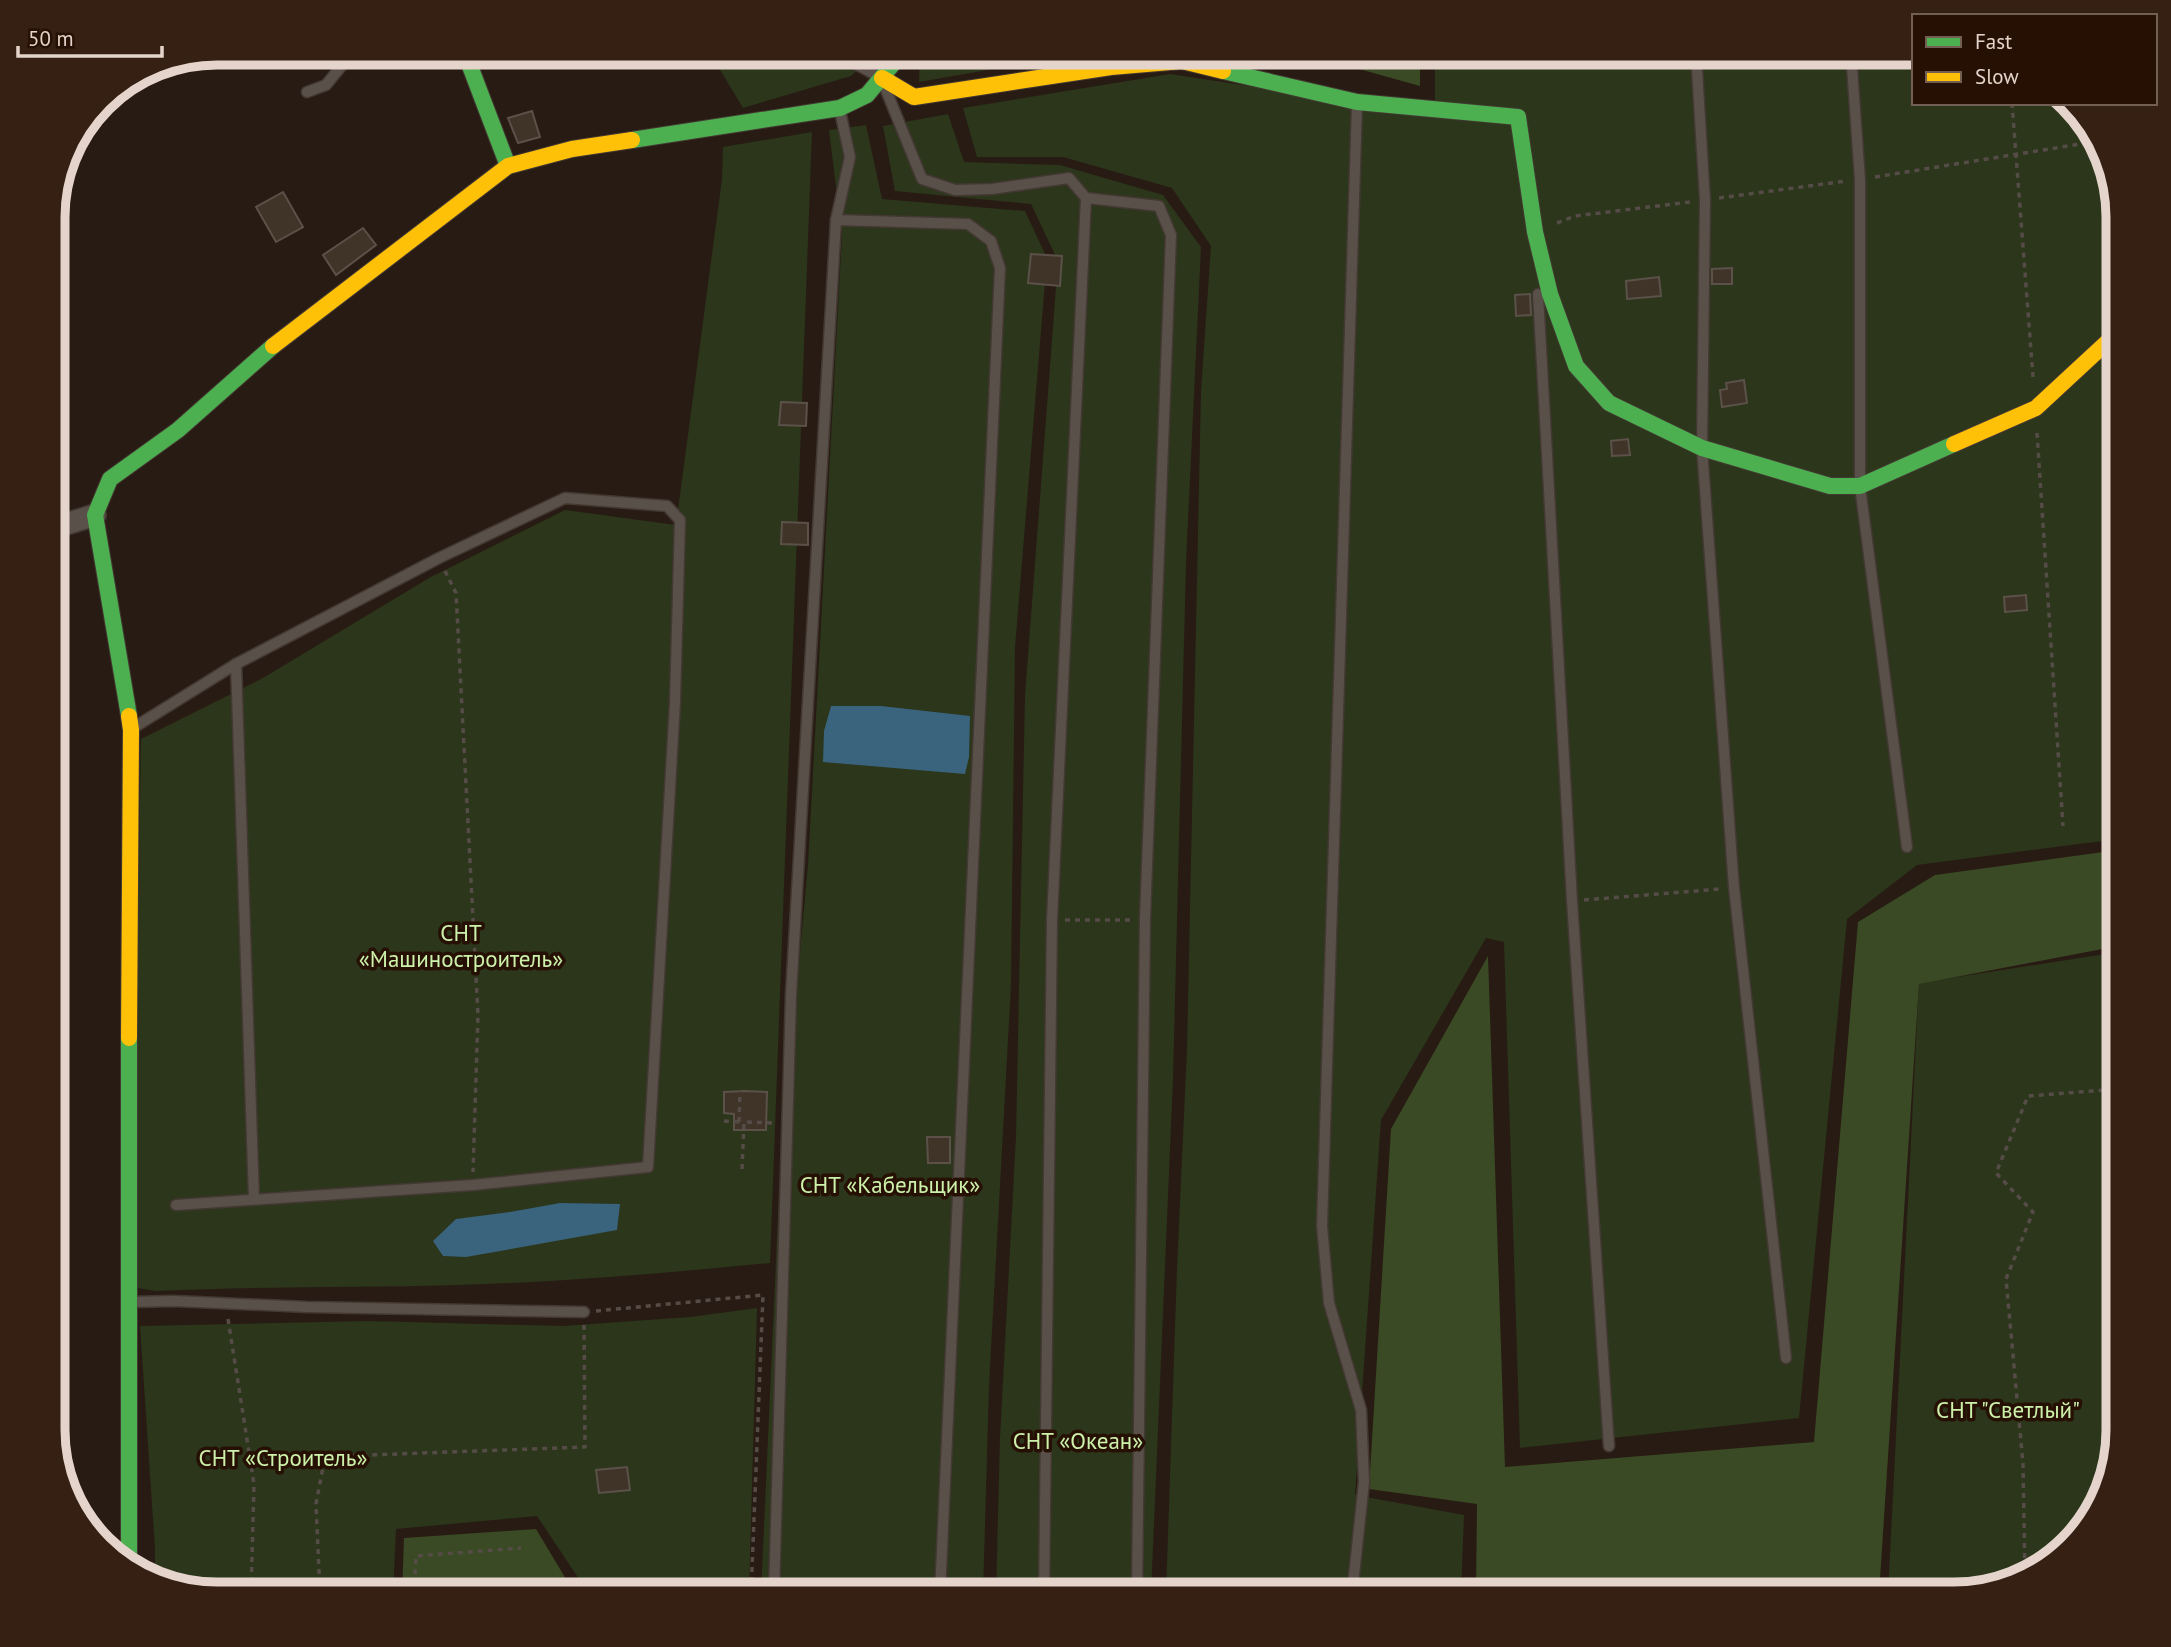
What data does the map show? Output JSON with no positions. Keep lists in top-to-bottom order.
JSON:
{
  "parks": [
    "СНТ «Машиностроитель»",
    "СНТ «Кабельщик»",
    "СНТ \"Светлый\"",
    "СНТ «Океан»",
    "СНТ «Строитель»"
  ],
  "legend": ["Fast", "Slow"],
  "scale_bar": "50 m"
}
